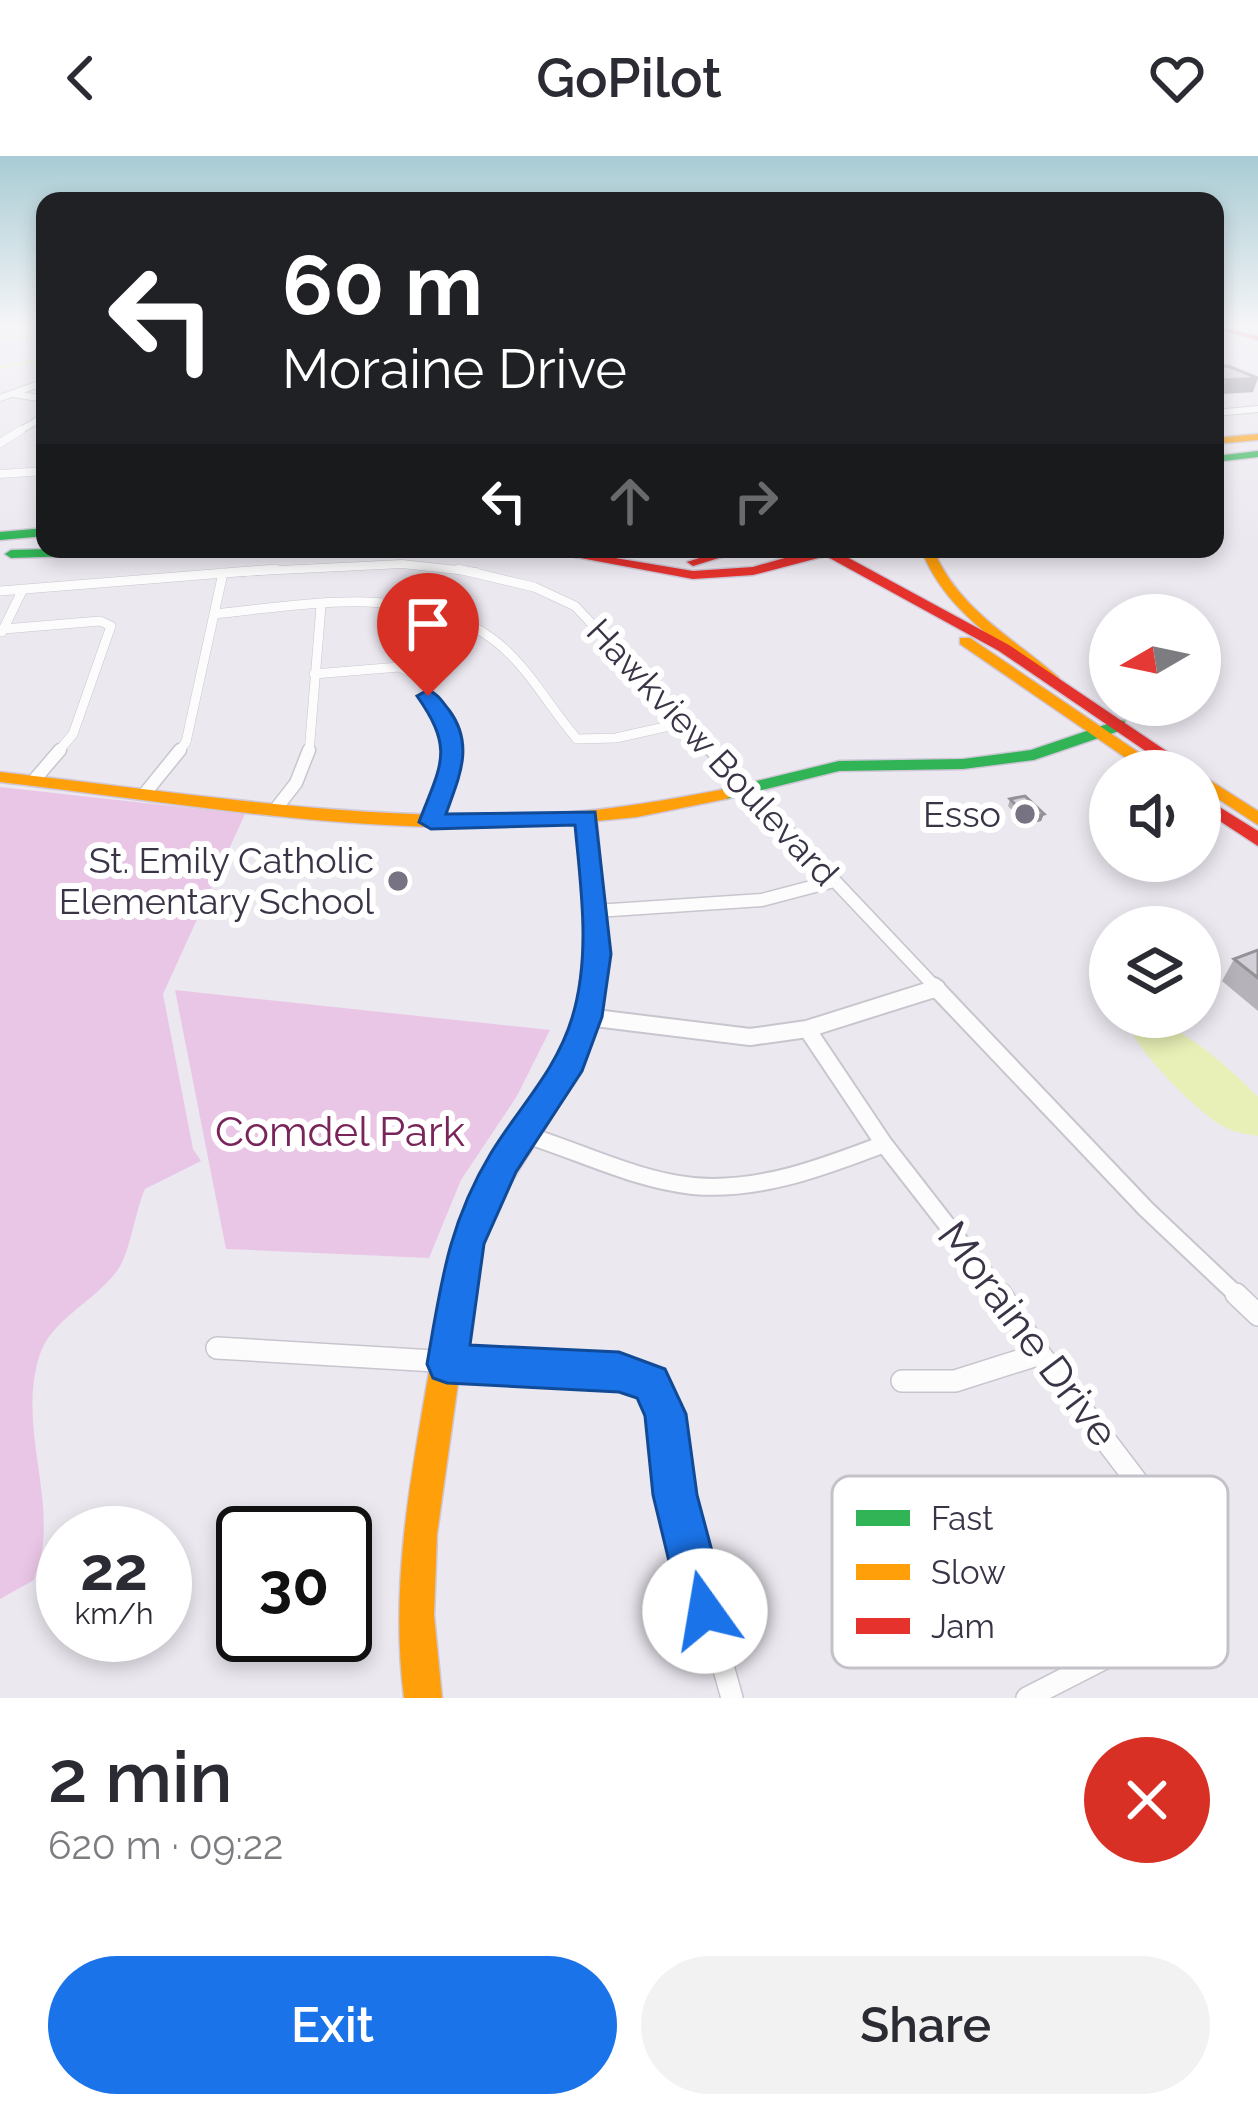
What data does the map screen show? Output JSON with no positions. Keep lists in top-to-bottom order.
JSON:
{
  "streets": {
    "street": ["Hawkview Boulevard", "Moraine Drive"]
  },
  "parks": ["Comdel Park"],
  "places": ["Esso", "St. Emily Catholic Elementary School"],
  "legend": ["Fast", "Slow", "Jam"],
  "north": "left",
  "page": {
    "header": "GoPilot",
    "turn": ["60 m", "Moraine Drive"],
    "speed": "22 km/h",
    "limit": "30",
    "heading": ["2 min", "620 m · 09:22"],
    "buttons": ["Exit", "Share"]
  }
}
